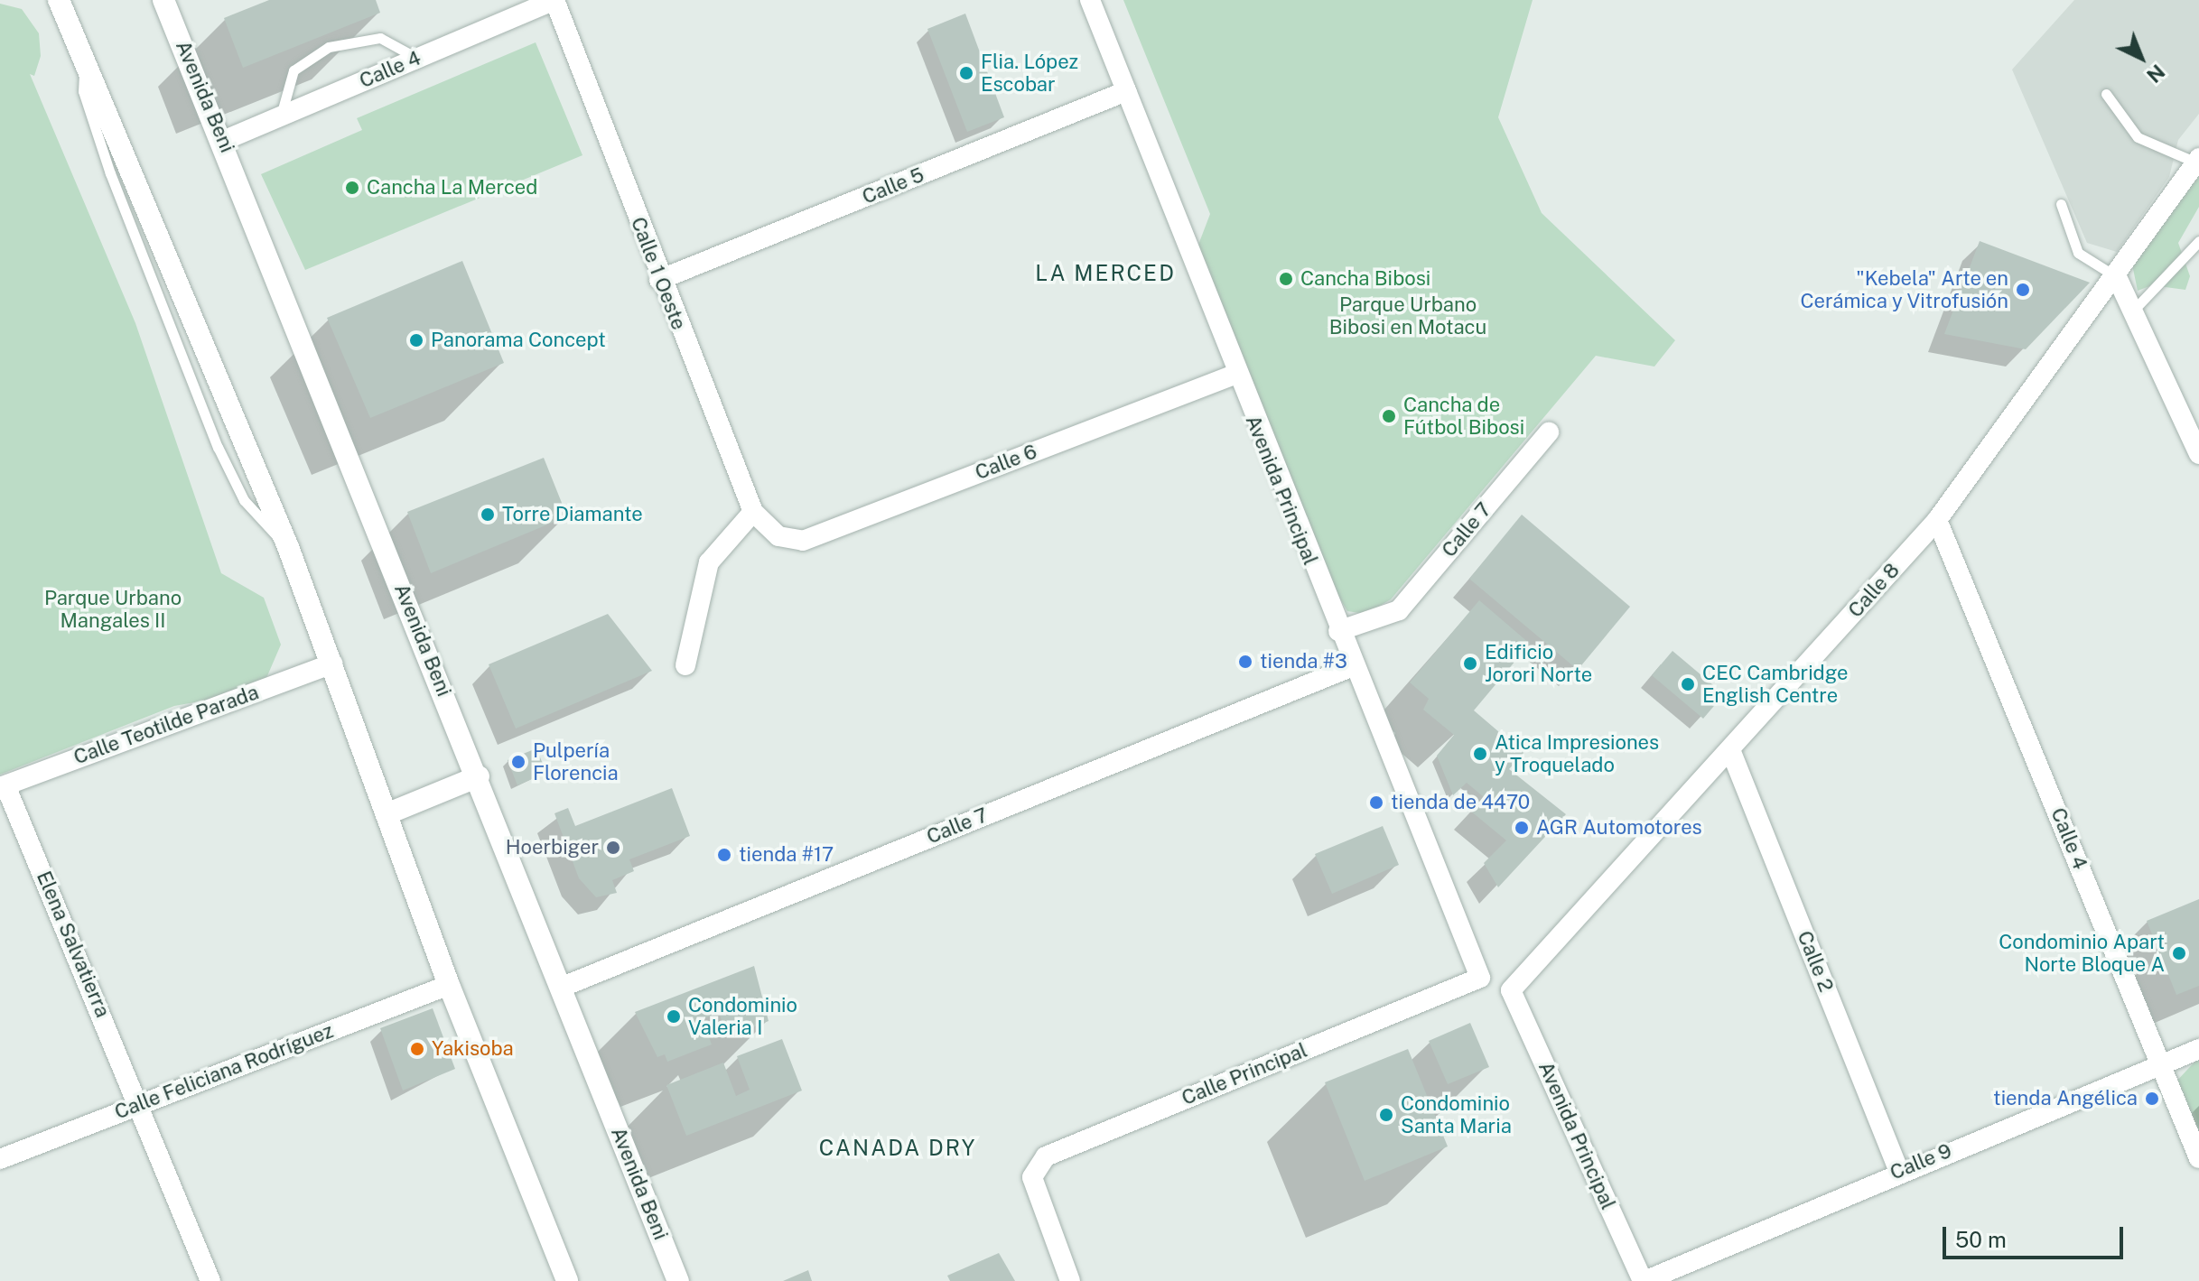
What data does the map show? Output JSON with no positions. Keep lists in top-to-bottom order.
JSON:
{
  "streets": {
    "street": [
      "Calle 4",
      "Avenida Beni",
      "Calle 5",
      "Calle 1 Oeste",
      "Calle 6",
      "Avenida Principal",
      "Calle 7",
      "Calle 8",
      "Calle Teotilde Parada",
      "Elena Salvatierra",
      "Calle 2",
      "Calle Feliciana Rodríguez",
      "Calle Principal",
      "Calle 9"
    ]
  },
  "crossings": [
    ["Calle 4", "Avenida Beni"],
    ["Calle 4", "Calle 1 Oeste"],
    ["Calle 4", "Calle 8"],
    ["Calle 4", "Calle 9"],
    ["Avenida Beni", "Calle 7"],
    ["Calle 5", "Calle 1 Oeste"],
    ["Calle 5", "Avenida Principal"],
    ["Calle 1 Oeste", "Calle 6"],
    ["Calle 6", "Avenida Principal"],
    ["Avenida Principal", "Calle 7"],
    ["Avenida Principal", "Calle 8"],
    ["Avenida Principal", "Calle Principal"],
    ["Avenida Principal", "Calle 9"],
    ["Calle 8", "Calle 2"],
    ["Calle Teotilde Parada", "Elena Salvatierra"],
    ["Elena Salvatierra", "Calle Feliciana Rodríguez"],
    ["Calle 2", "Calle 9"]
  ],
  "districts": ["LA MERCED", "CANADA DRY"],
  "parks": ["Parque Urbano Bibosi en Motacu", "Parque Urbano Mangales II"],
  "places": [
    "Flia. López Escobar",
    "Cancha La Merced",
    "Cancha Bibosi",
    "\"Kebela\" Arte en Cerámica y Vitrofusión",
    "Panorama Concept",
    "Cancha de Fútbol Bibosi",
    "Torre Diamante",
    "tienda #3",
    "Edificio Jorori Norte",
    "CEC Cambridge English Centre",
    "Atica Impresiones y Troquelado",
    "Pulpería Florencia",
    "tienda de 4470",
    "AGR Automotores",
    "Hoerbiger",
    "tienda #17",
    "Condominio Apart Norte Bloque A",
    "Condominio Valeria I",
    "Yakisoba",
    "tienda Angélica",
    "Condominio Santa Maria"
  ],
  "scale_bar": "50 m",
  "north": "bottom right"
}
